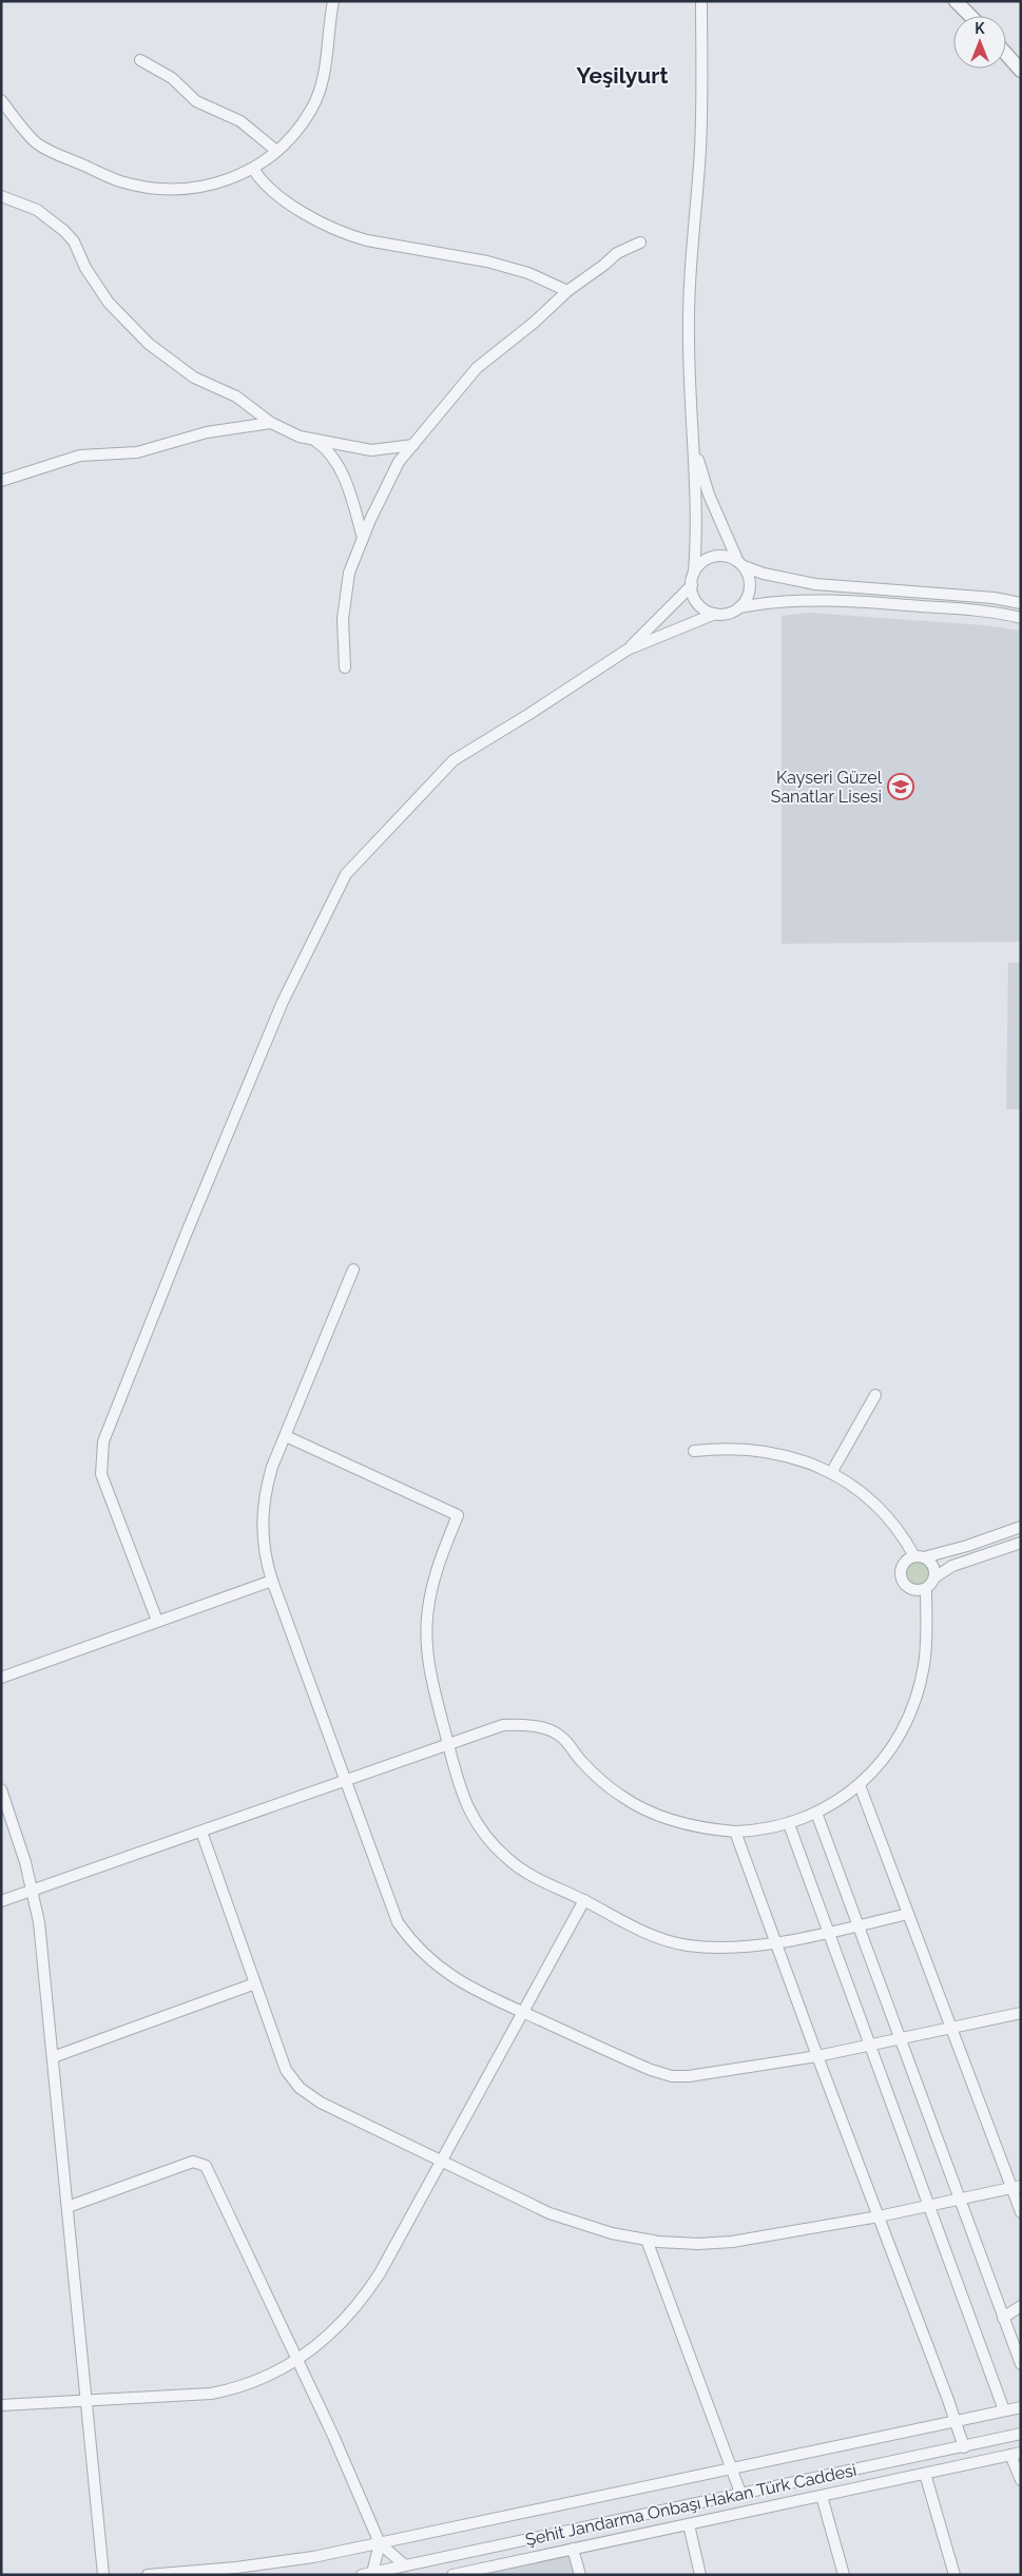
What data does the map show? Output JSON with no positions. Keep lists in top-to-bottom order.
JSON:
{
  "streets": {
    "street": ["Şehit Jandarma Onbaşı Hakan Türk Caddesi"]
  },
  "districts": ["Yeşilyurt"],
  "places": {
    "school or university": ["Kayseri Güzel Sanatlar Lisesi"]
  },
  "north": "top"
}
